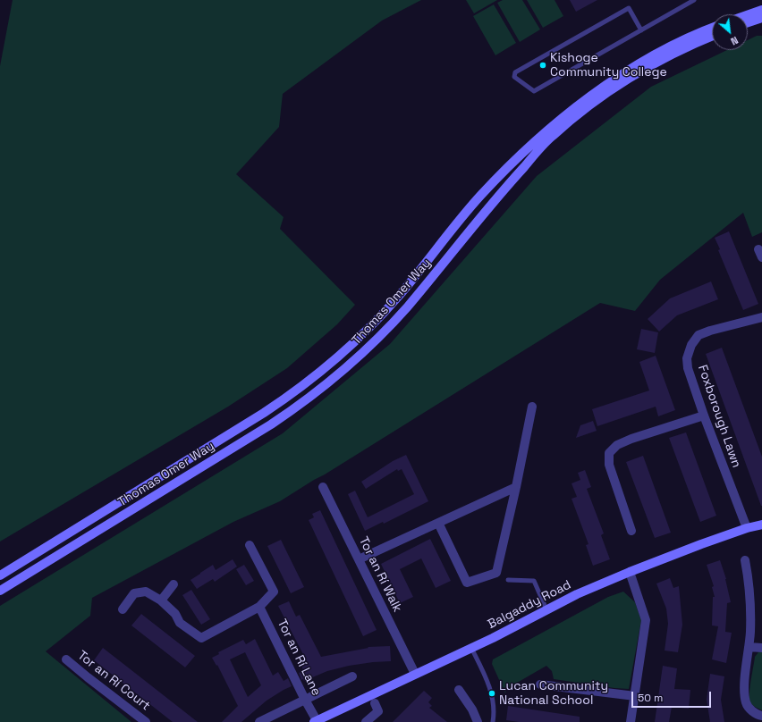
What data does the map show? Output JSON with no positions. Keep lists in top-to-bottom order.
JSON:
{
  "streets": {
    "street": [
      "Thomas Omer Way",
      "Foxborough Lawn",
      "Tor an Rí Walk",
      "Balgaddy Road",
      "Tor an Rí Lane",
      "Tor an Rí Court"
    ]
  },
  "crossings": [
    ["Foxborough Lawn", "Balgaddy Road"],
    ["Tor an Rí Walk", "Balgaddy Road"],
    ["Balgaddy Road", "Tor an Rí Lane"]
  ],
  "places": ["Kishoge Community College", "Lucan Community National School"],
  "scale_bar": "50 m",
  "north": "bottom right"
}
